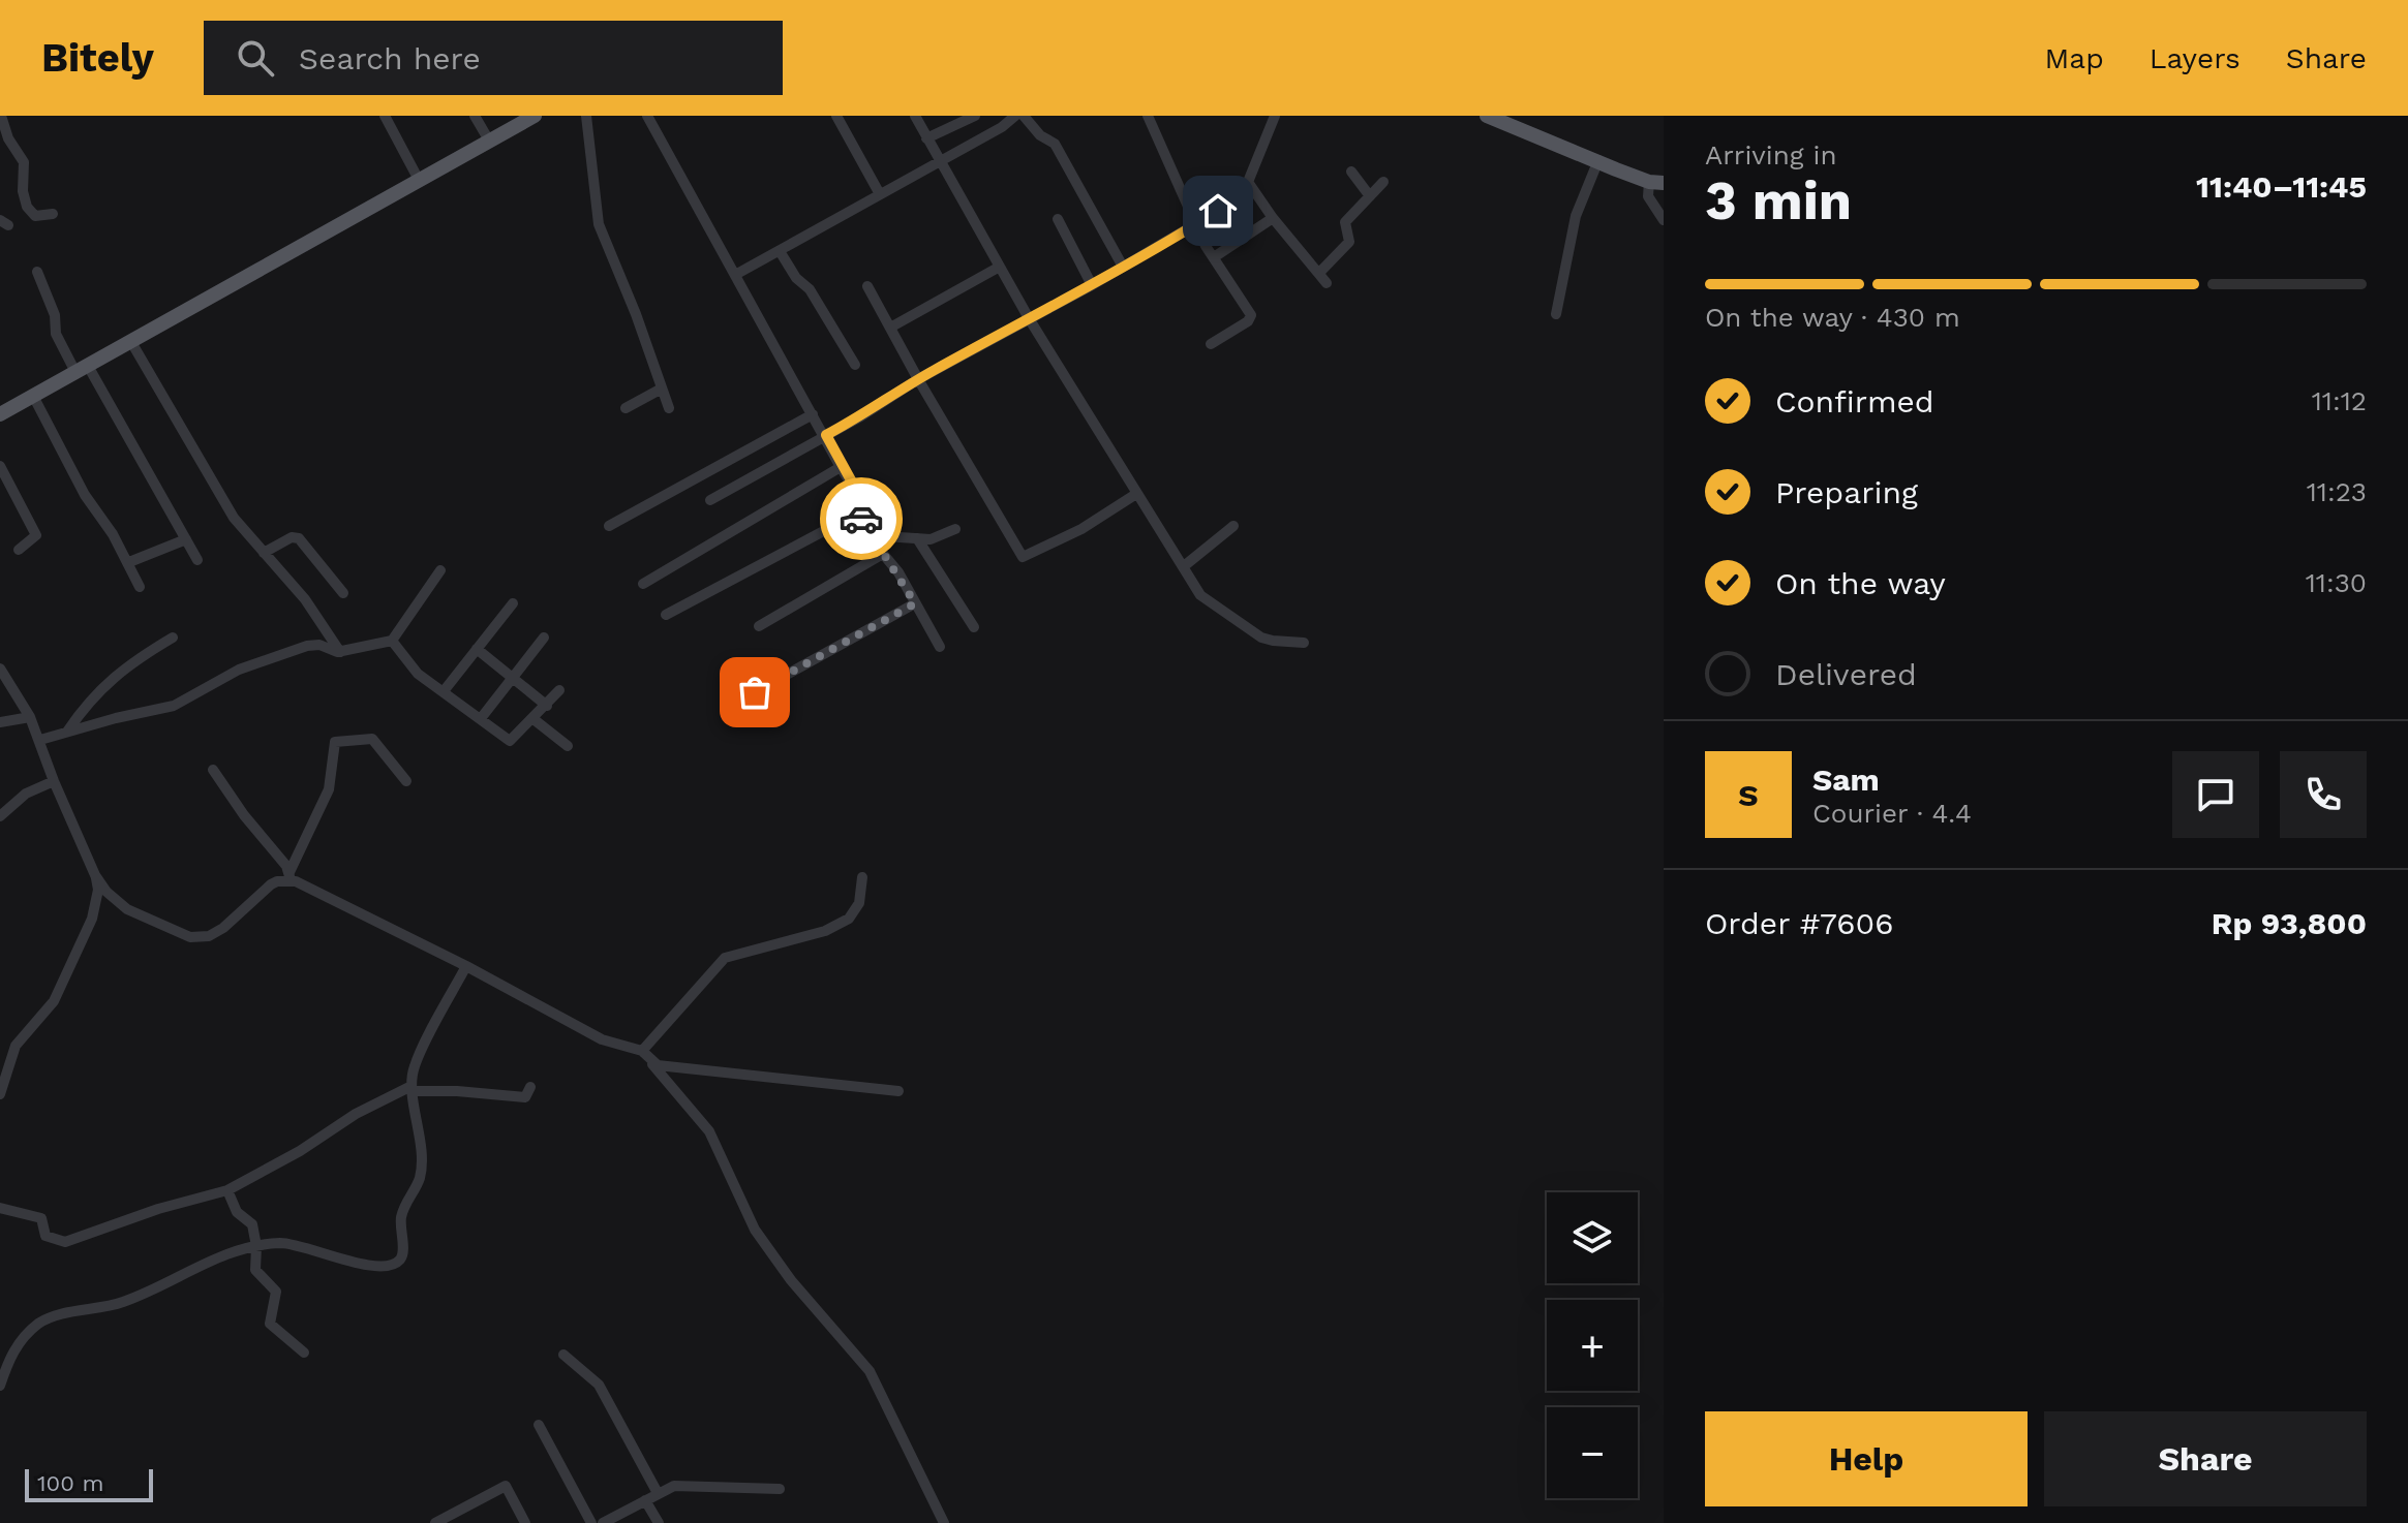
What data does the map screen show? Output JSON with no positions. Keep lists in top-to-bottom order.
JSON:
{
  "scale_bar": "100 m",
  "page": {
    "header": "Bitely",
    "search": "Search here",
    "nav": ["Map", "Layers", "Share"],
    "heading": ["3 min", "Arriving in", "11:40–11:45"],
    "panel": [
      "Sam",
      "Courier · 4.4",
      "Order #7606",
      "Rp 93,800"
    ],
    "bar": "On the way · 430 m",
    "list": [
      ["Confirmed", "11:12"],
      ["Preparing", "11:23"],
      ["On the way", "11:30"],
      "Delivered"
    ],
    "round": "S",
    "map_buttons": ["+", "−"],
    "buttons": ["Help", "Share"],
    "scale": "100 m"
  }
}
